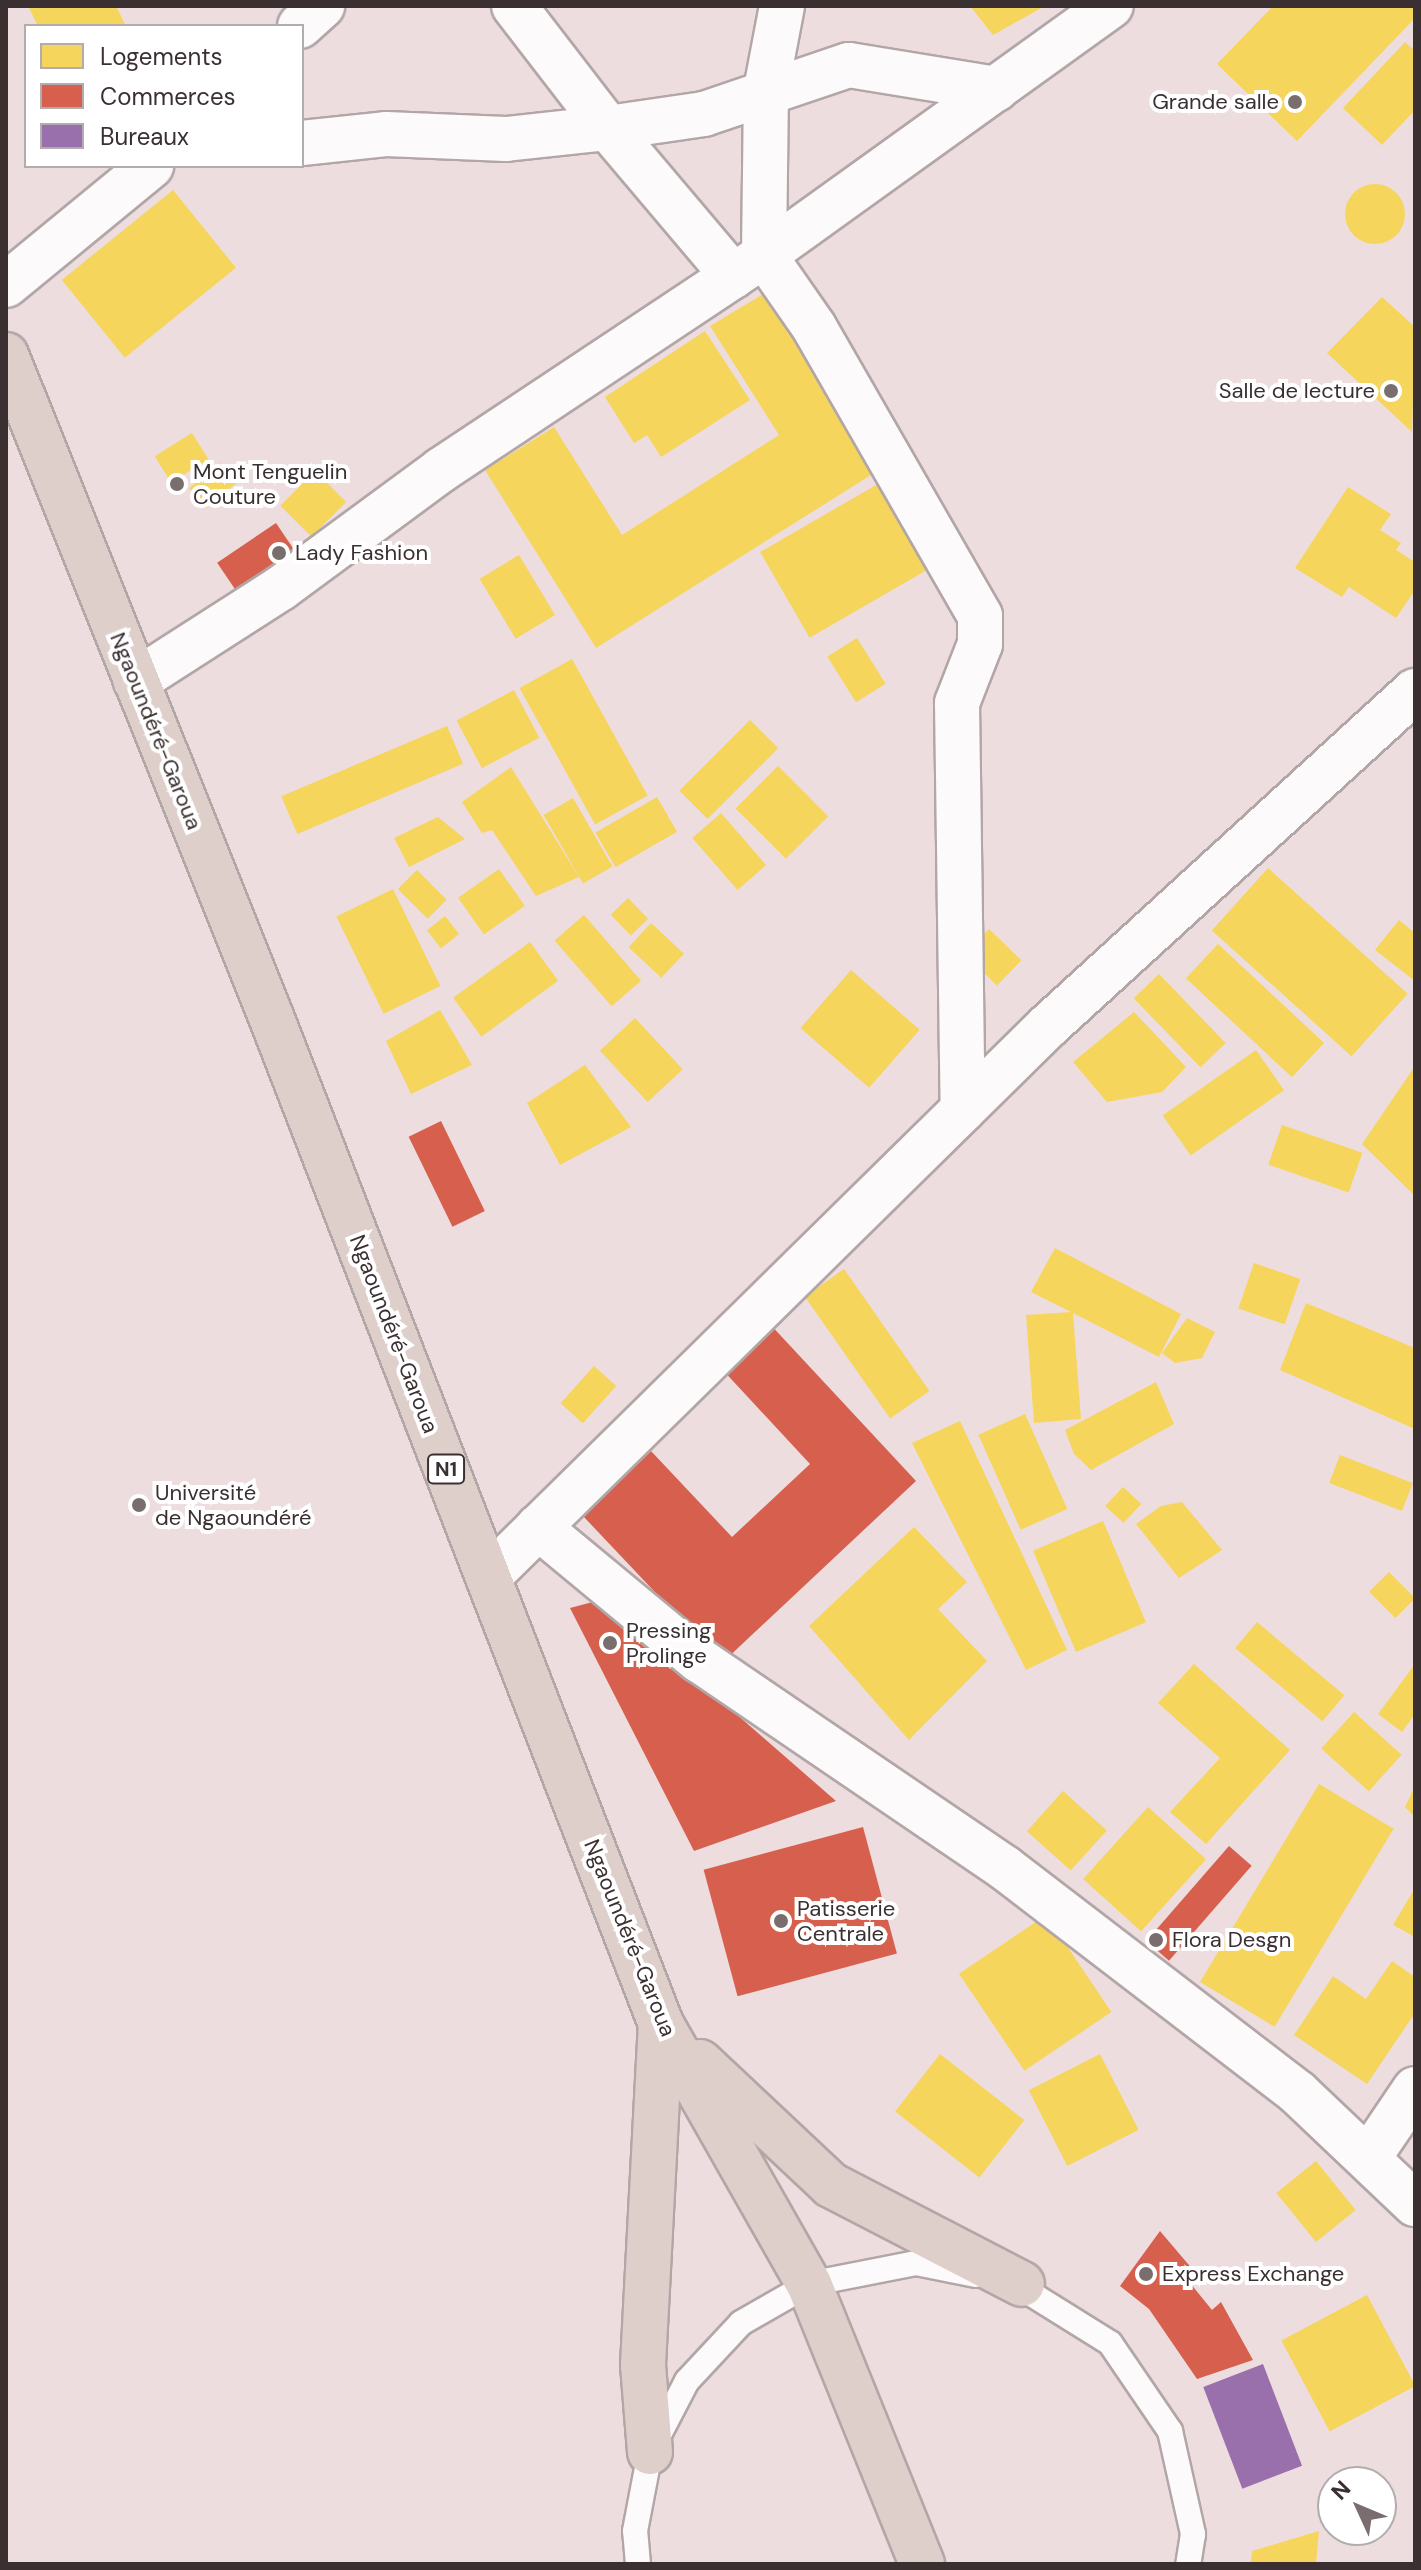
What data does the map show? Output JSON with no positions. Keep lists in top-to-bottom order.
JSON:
{
  "streets": {
    "highway": ["Ngaoundéré-Garoua", "N1"]
  },
  "places": [
    "Grande salle",
    "Salle de lecture",
    "Mont Tenguelin Couture",
    "Lady Fashion",
    "Université de Ngaoundéré",
    "Pressing Prolinge",
    "Patisserie Centrale",
    "Flora Desgn",
    "Express Exchange"
  ],
  "legend": ["Logements", "Commerces", "Bureaux"],
  "north": "top left"
}
